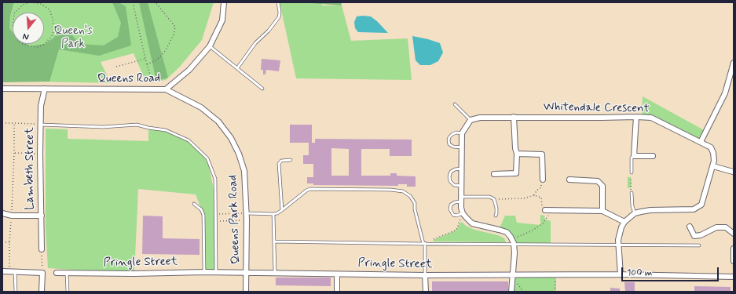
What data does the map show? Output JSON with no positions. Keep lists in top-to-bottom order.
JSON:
{
  "streets": {
    "street": [
      "Queens Road",
      "Whitendale Crescent",
      "Lambeth Street",
      "Queens Park Road",
      "Pringle Street"
    ]
  },
  "crossings": [
    ["Queens Road", "Lambeth Street"],
    ["Queens Road", "Queens Park Road"],
    ["Queens Park Road", "Pringle Street"]
  ],
  "parks": ["Queen's Park"],
  "scale_bar": "100 m",
  "north": "bottom"
}
